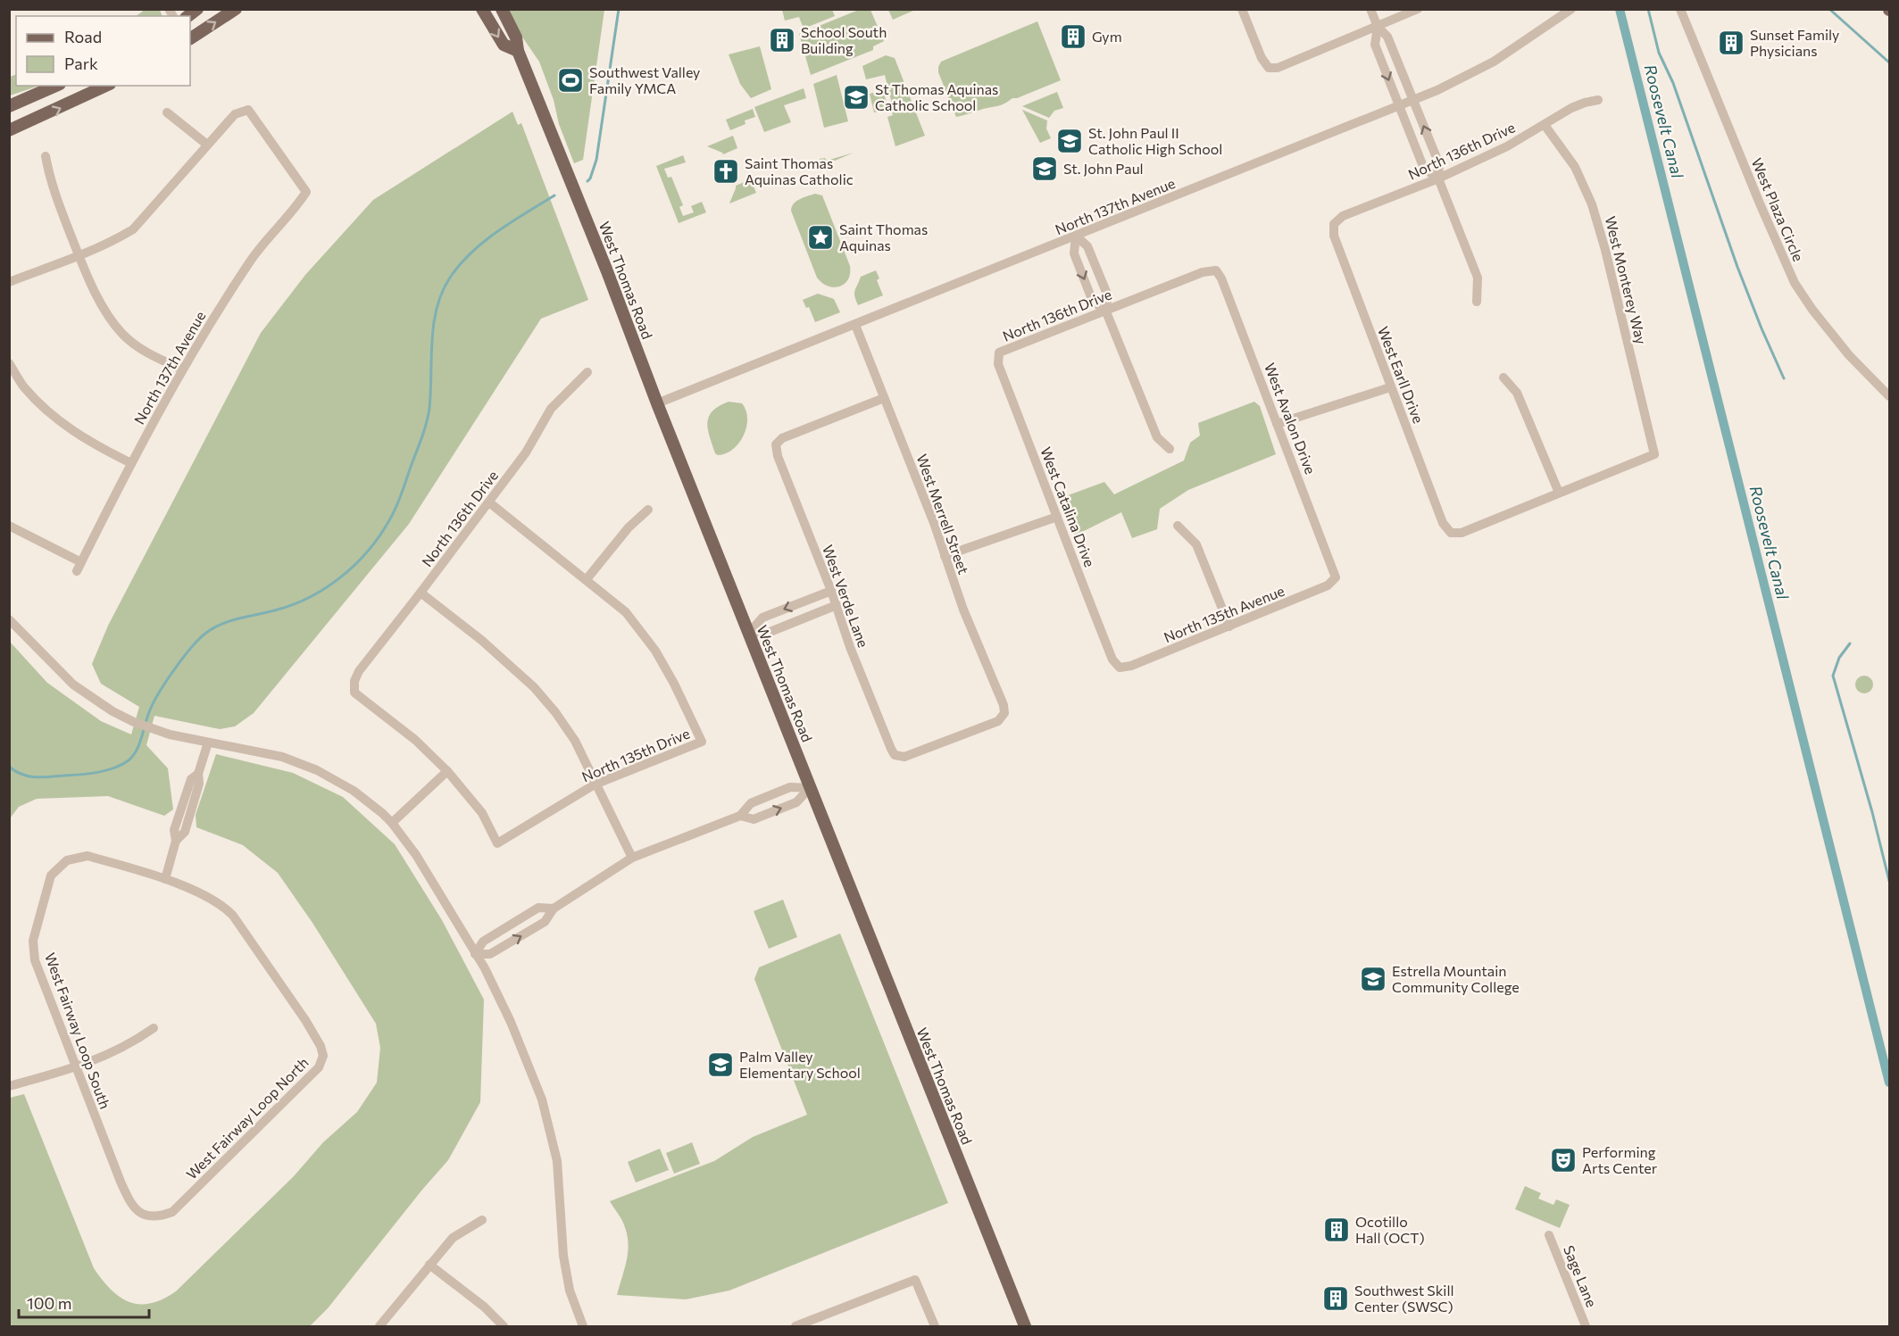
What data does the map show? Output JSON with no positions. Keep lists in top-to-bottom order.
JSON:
{
  "streets": {
    "main road": ["West Thomas Road"],
    "street": [
      "North 136th Drive",
      "North 137th Avenue",
      "West Plaza Circle",
      "West Monterey Way",
      "West Earll Drive",
      "West Avalon Drive",
      "West Catalina Drive",
      "West Merrell Street",
      "West Verde Lane",
      "North 135th Avenue",
      "North 135th Drive",
      "West Fairway Loop South",
      "West Fairway Loop North",
      "Sage Lane"
    ]
  },
  "crossings": [
    ["North 136th Drive", "West Monterey Way"],
    ["North 136th Drive", "West Earll Drive"],
    ["North 136th Drive", "West Avalon Drive"],
    ["North 136th Drive", "West Catalina Drive"],
    ["North 136th Drive", "North 135th Drive"],
    ["North 137th Avenue", "West Thomas Road"],
    ["North 137th Avenue", "West Merrell Street"],
    ["West Monterey Way", "West Earll Drive"],
    ["West Avalon Drive", "North 135th Avenue"],
    ["West Catalina Drive", "North 135th Avenue"],
    ["West Merrell Street", "West Verde Lane"],
    ["West Fairway Loop South", "West Fairway Loop North"]
  ],
  "water": ["Roosevelt Canal"],
  "places": {
    "building": [
      "Gym",
      "School South Building",
      "Sunset Family Physicians",
      "Ocotillo Hall (OCT)",
      "Southwest Skill Center (SWSC)"
    ],
    "sports": ["Southwest Valley Family YMCA"],
    "school or university": [
      "St Thomas Aquinas Catholic School",
      "St. John Paul II Catholic High School",
      "St. John Paul",
      "Estrella Mountain Community College",
      "Palm Valley Elementary School"
    ],
    "church": ["Saint Thomas Aquinas Catholic"],
    "place": ["Saint Thomas Aquinas"],
    "theatre": ["Performing Arts Center"]
  },
  "legend": ["Road", "Park"],
  "scale_bar": "100 m"
}
